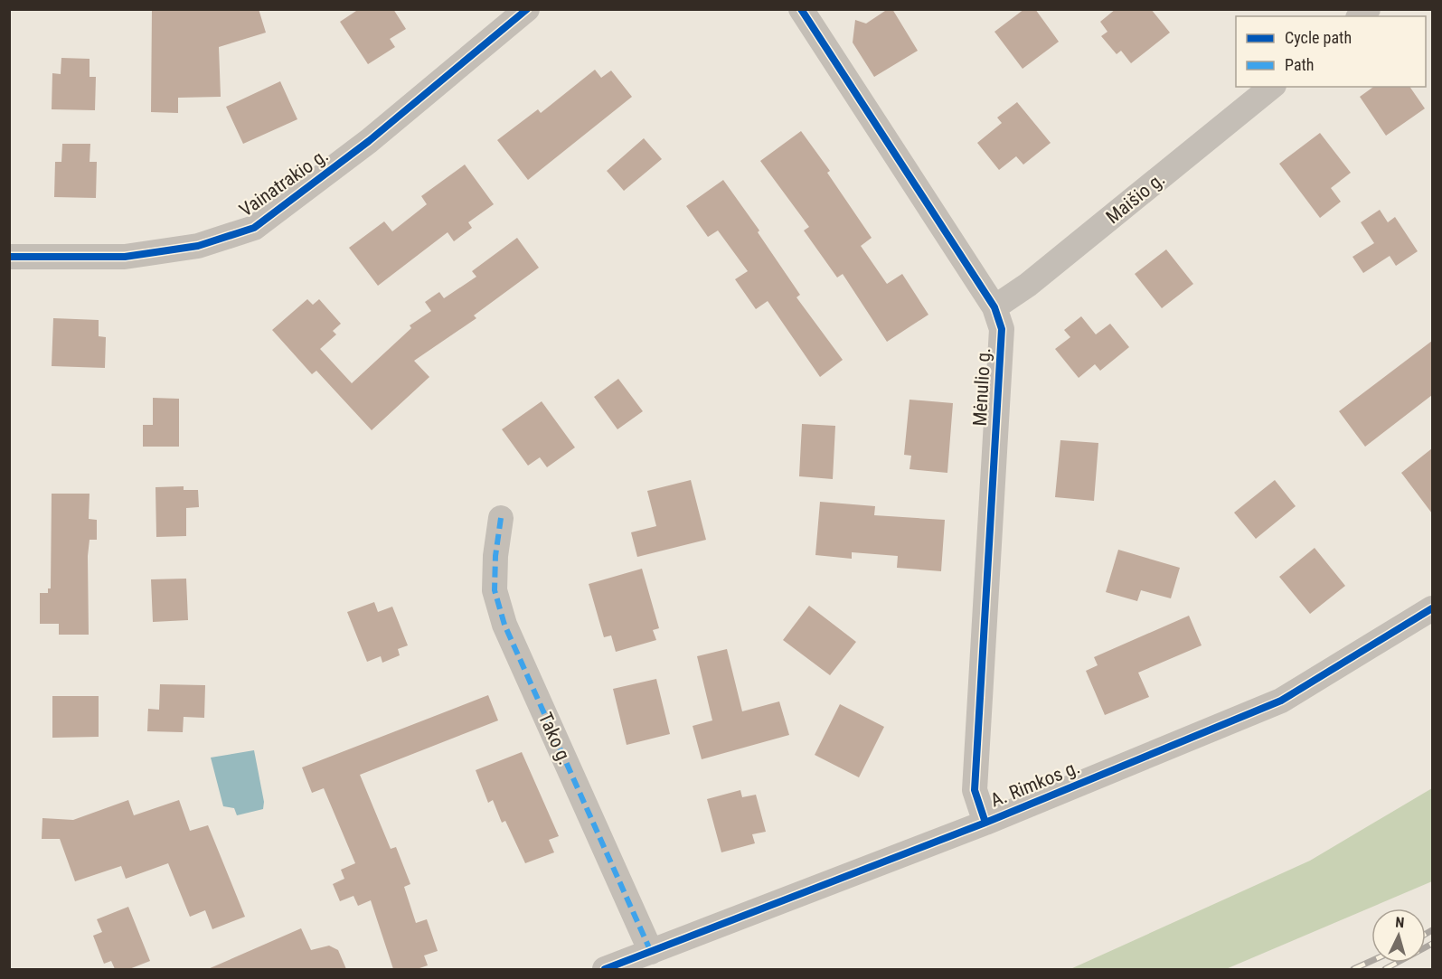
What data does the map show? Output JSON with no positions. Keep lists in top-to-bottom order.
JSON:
{
  "streets": {
    "street": [
      "Vainatrakio g.",
      "Maišio g.",
      "Mėnulio g.",
      "Tako g.",
      "A. Rimkos g."
    ]
  },
  "crossings": [
    ["Maišio g.", "Mėnulio g."],
    ["Mėnulio g.", "A. Rimkos g."],
    ["Tako g.", "A. Rimkos g."]
  ],
  "legend": ["Cycle path", "Path"],
  "north": "top"
}
